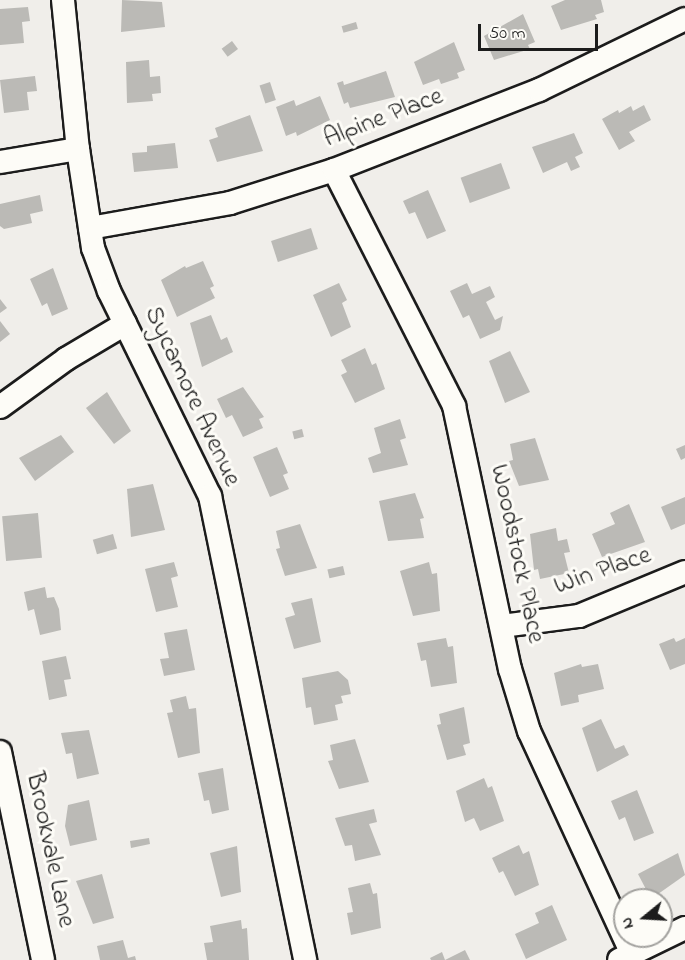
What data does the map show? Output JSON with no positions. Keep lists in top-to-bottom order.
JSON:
{
  "streets": {
    "street": [
      "Alpine Place",
      "Sycamore Avenue",
      "Woodstock Place",
      "Win Place",
      "Brookvale Lane"
    ]
  },
  "crossings": [
    ["Alpine Place", "Sycamore Avenue"],
    ["Alpine Place", "Woodstock Place"],
    ["Woodstock Place", "Win Place"]
  ],
  "scale_bar": "50 m",
  "north": "left"
}
